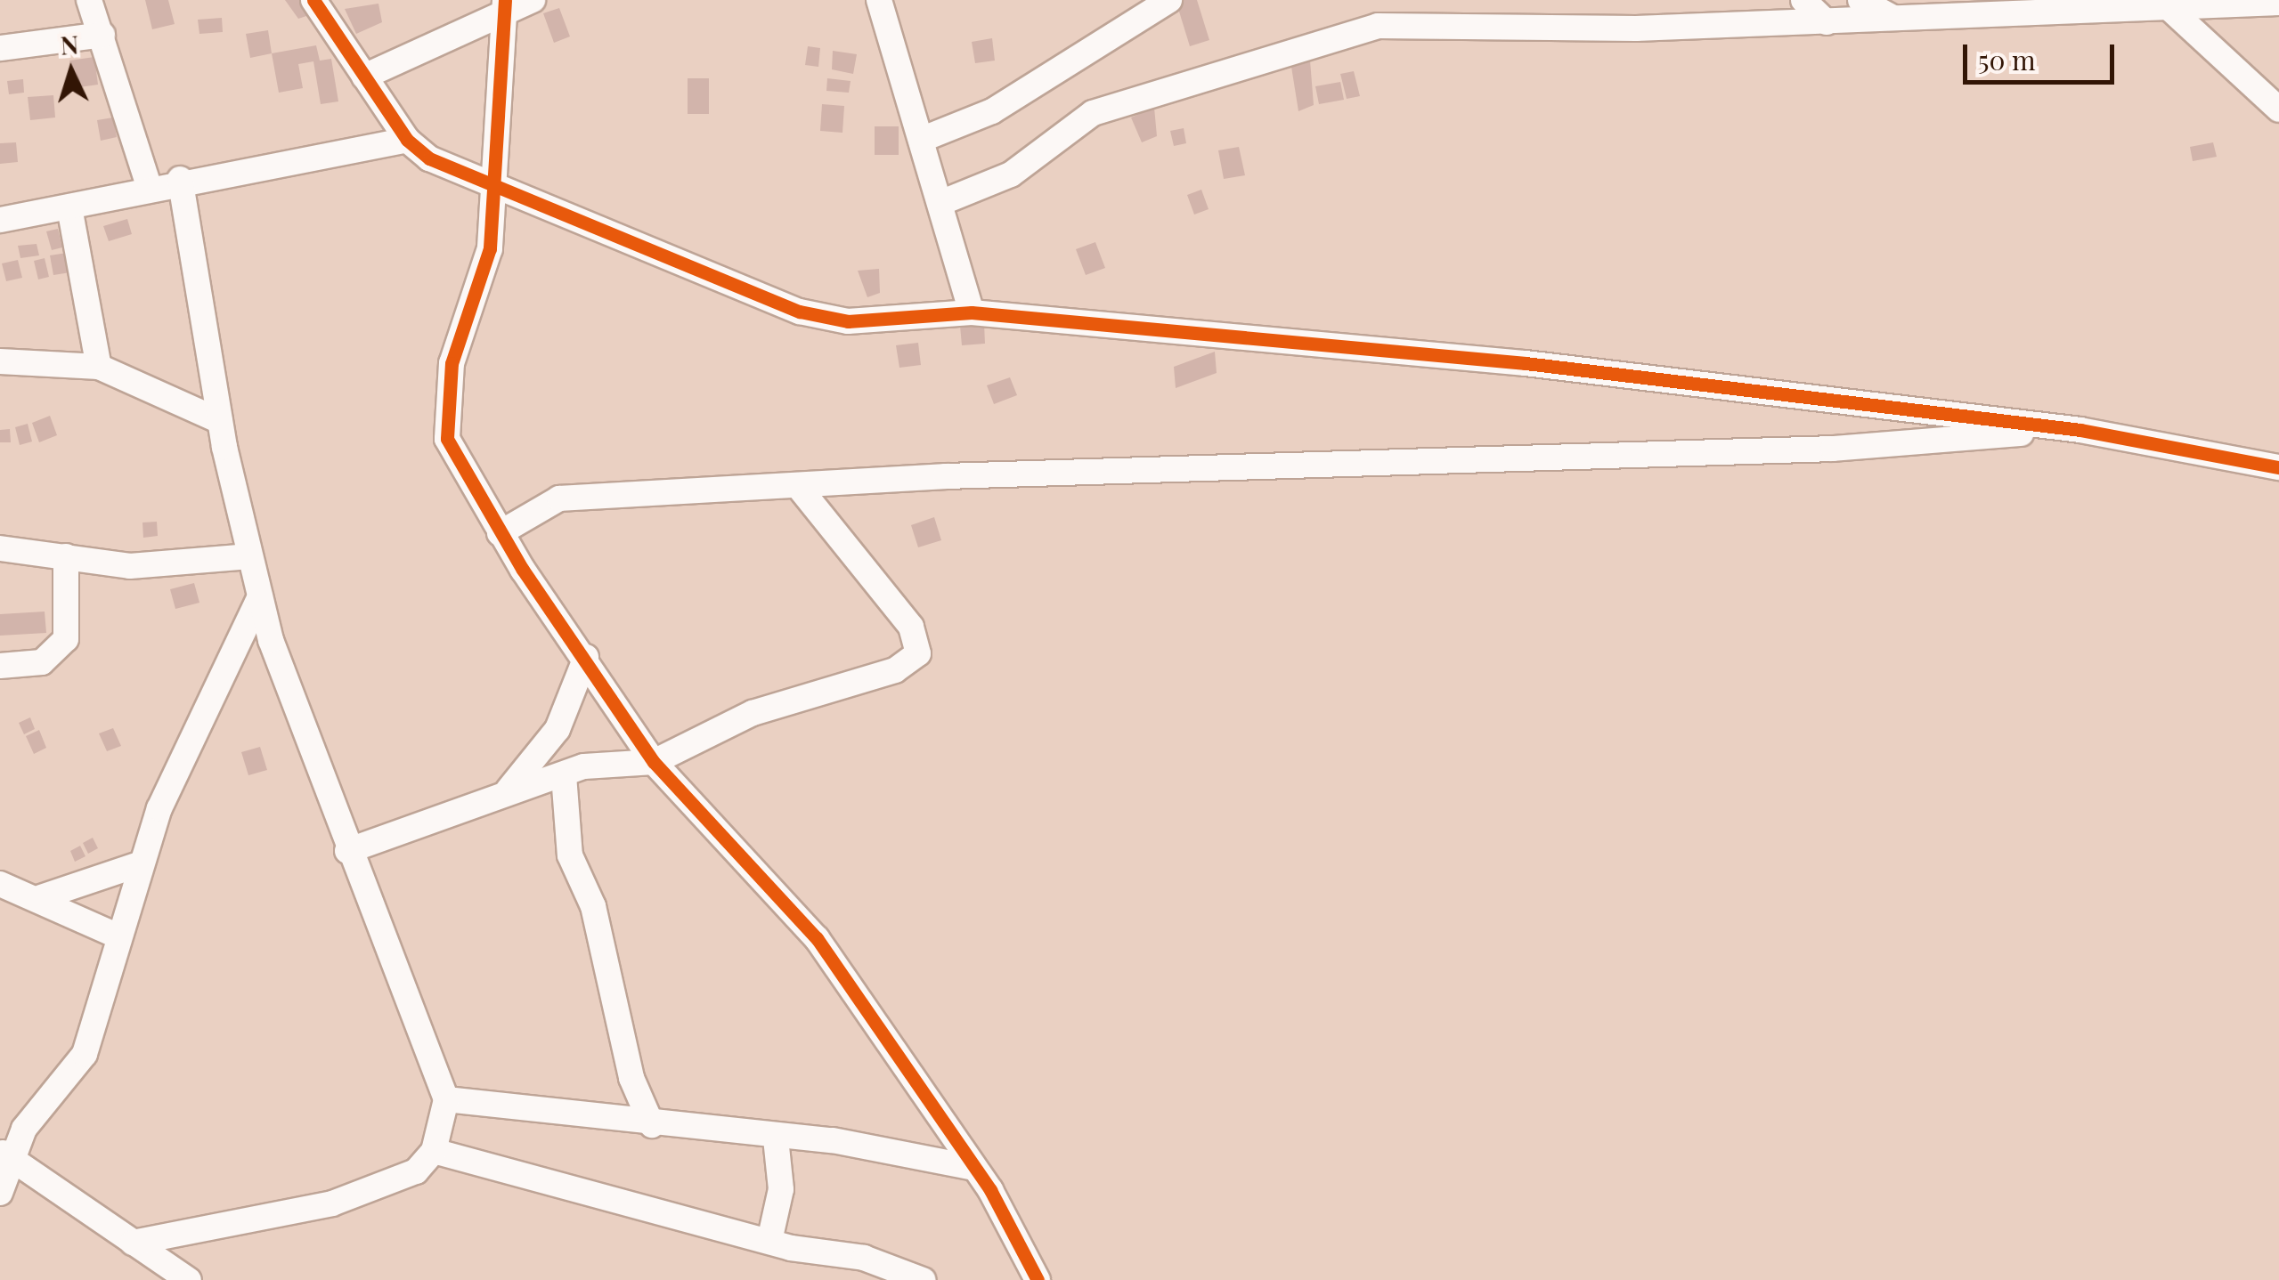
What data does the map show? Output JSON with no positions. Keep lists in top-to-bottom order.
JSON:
{
  "scale_bar": "50 m",
  "north": "top"
}
